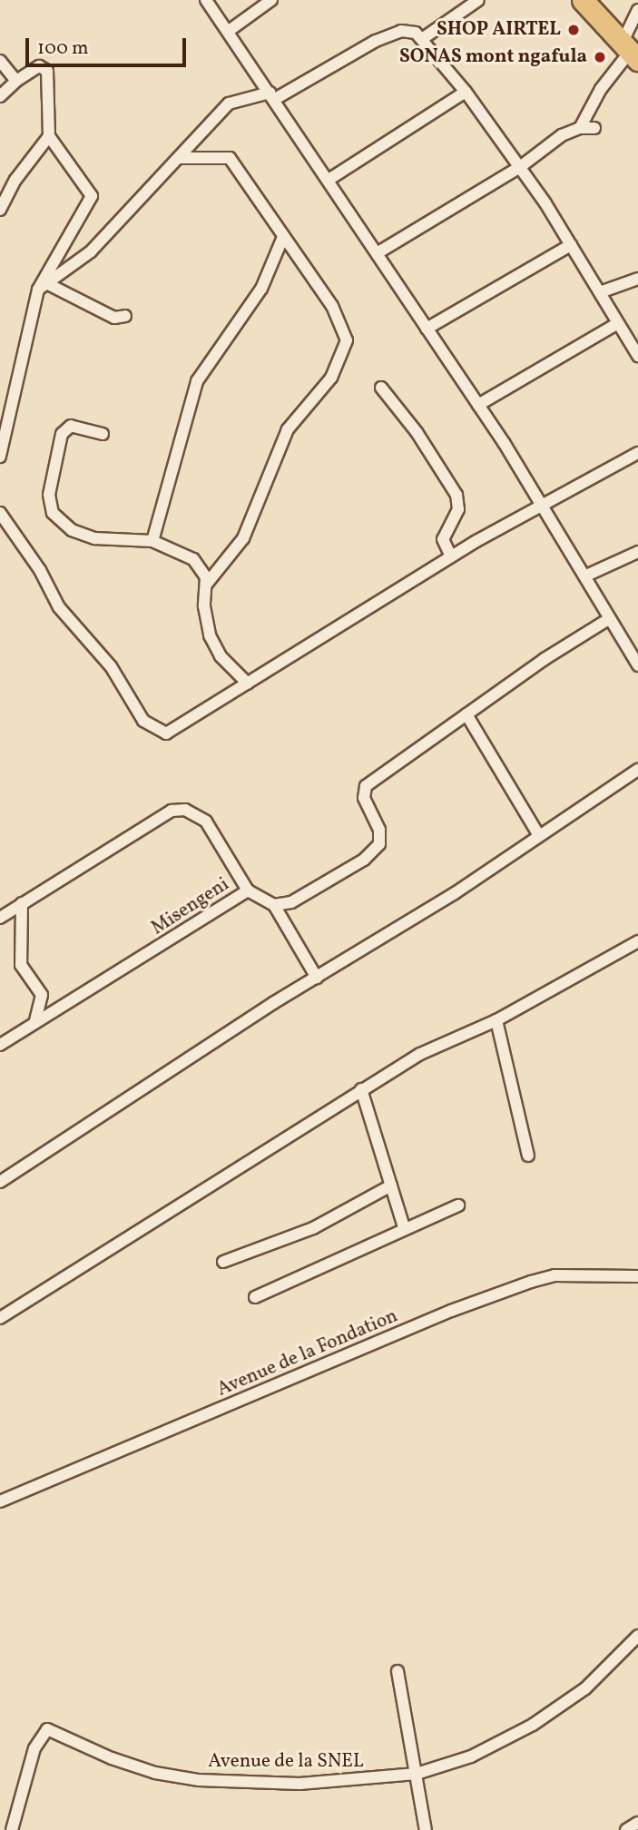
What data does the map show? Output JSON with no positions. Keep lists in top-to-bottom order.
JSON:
{
  "streets": {
    "street": ["Misengeni", "Avenue de la Fondation", "Avenue de la SNEL"]
  },
  "places": ["SHOP AIRTEL", "SONAS mont ngafula"],
  "scale_bar": "100 m"
}
